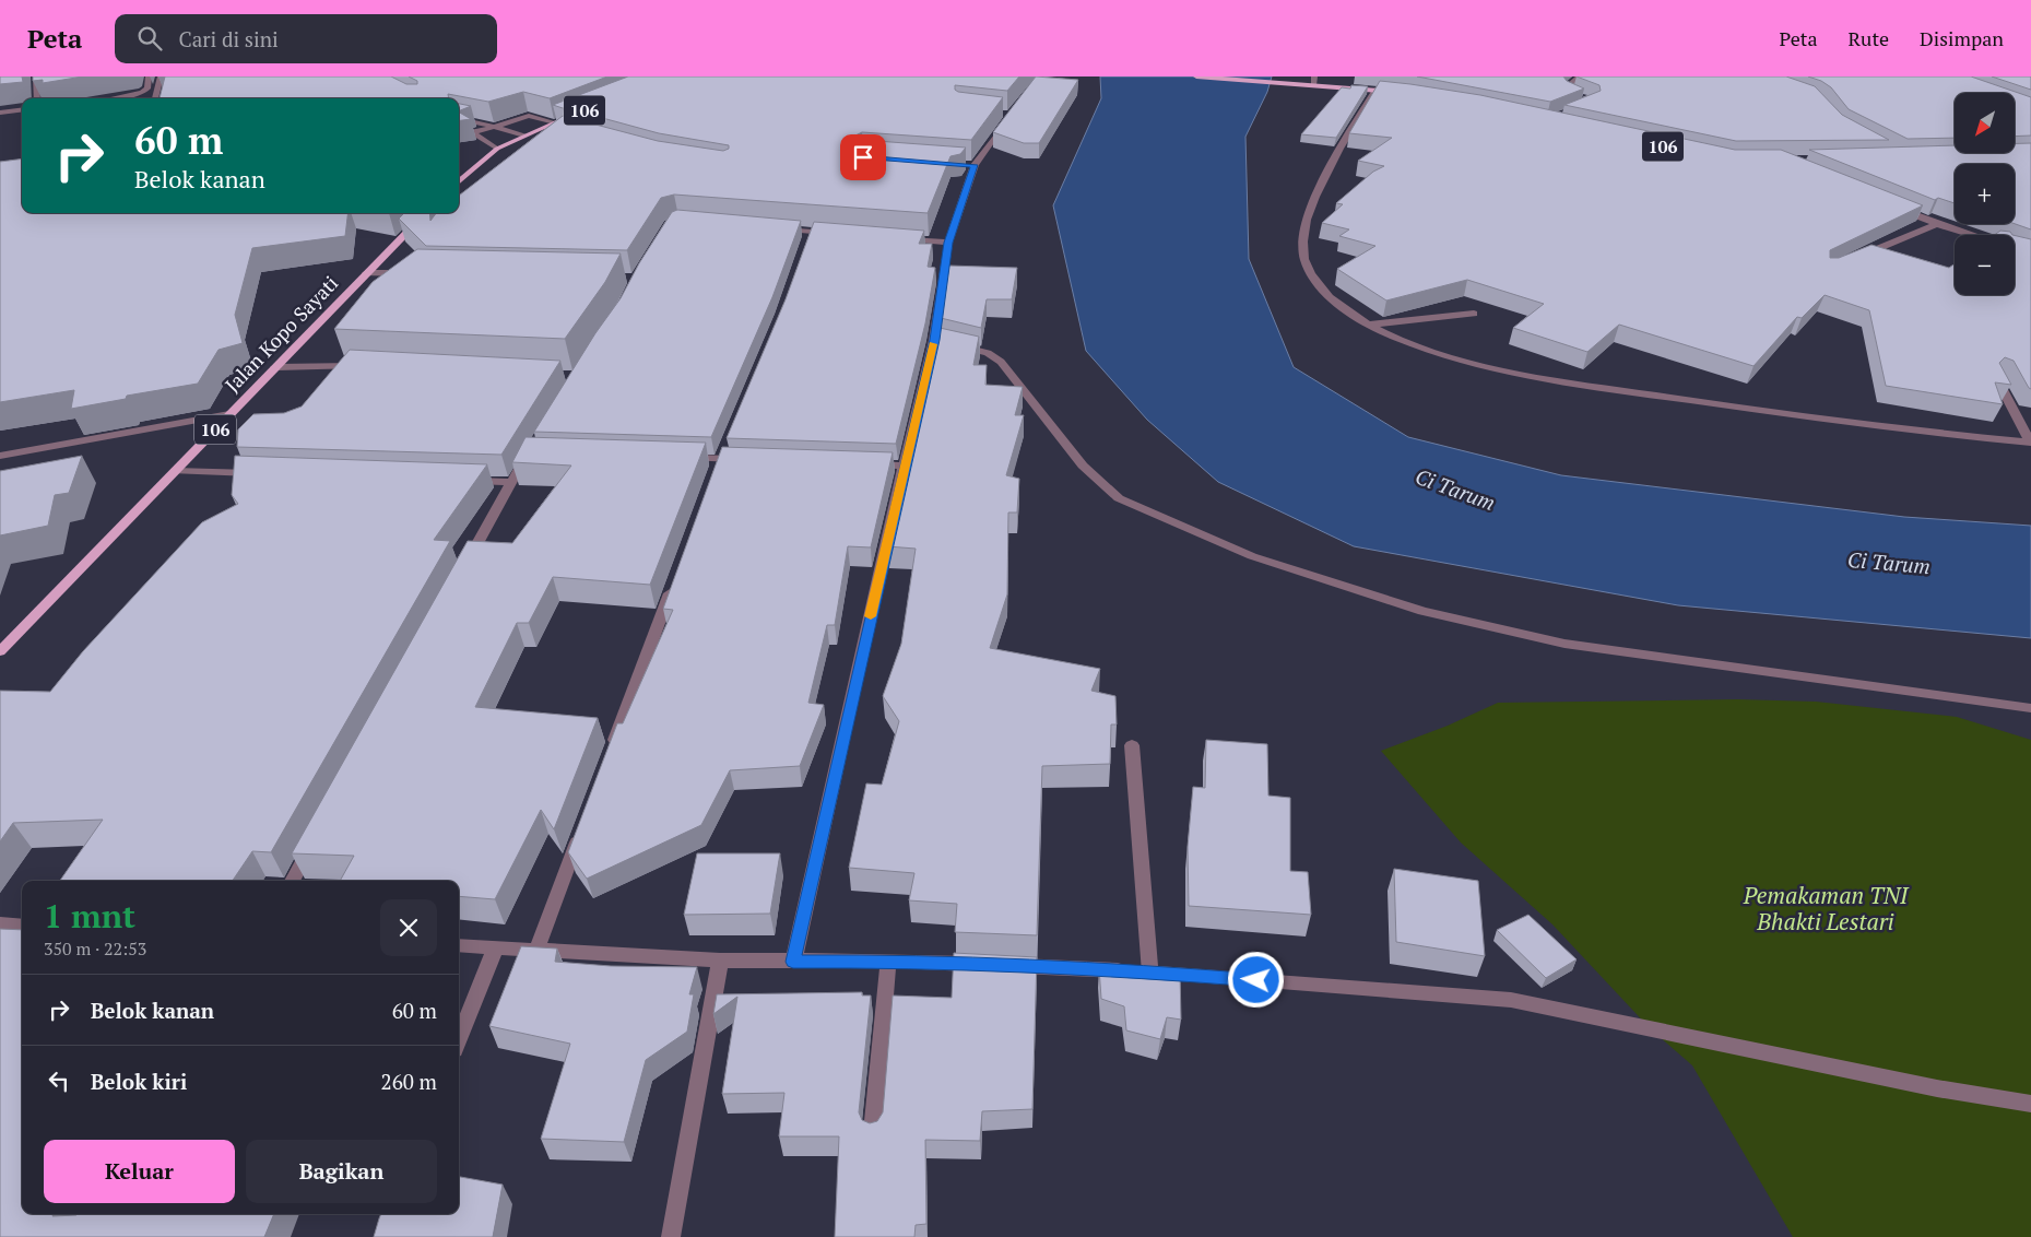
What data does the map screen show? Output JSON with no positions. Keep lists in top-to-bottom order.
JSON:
{
  "streets": {
    "main road": ["106", "Jalan Kopo Sayati"]
  },
  "water": ["Ci Tarum"],
  "parks": ["Pemakaman TNI Bhakti Lestari"],
  "north": "bottom left",
  "page": {
    "header": "Peta",
    "search": "Cari di sini",
    "nav": ["Peta", "Rute", "Disimpan"],
    "map_buttons": ["+", "−"],
    "turn": ["60 m", "Belok kanan"],
    "heading": ["1 mnt", "350 m · 22:53"],
    "list": [
      {
        "name": "Belok kanan",
        "value": "60 m"
      },
      {
        "name": "Belok kiri",
        "value": "260 m"
      }
    ],
    "buttons": ["Keluar", "Bagikan"]
  }
}
